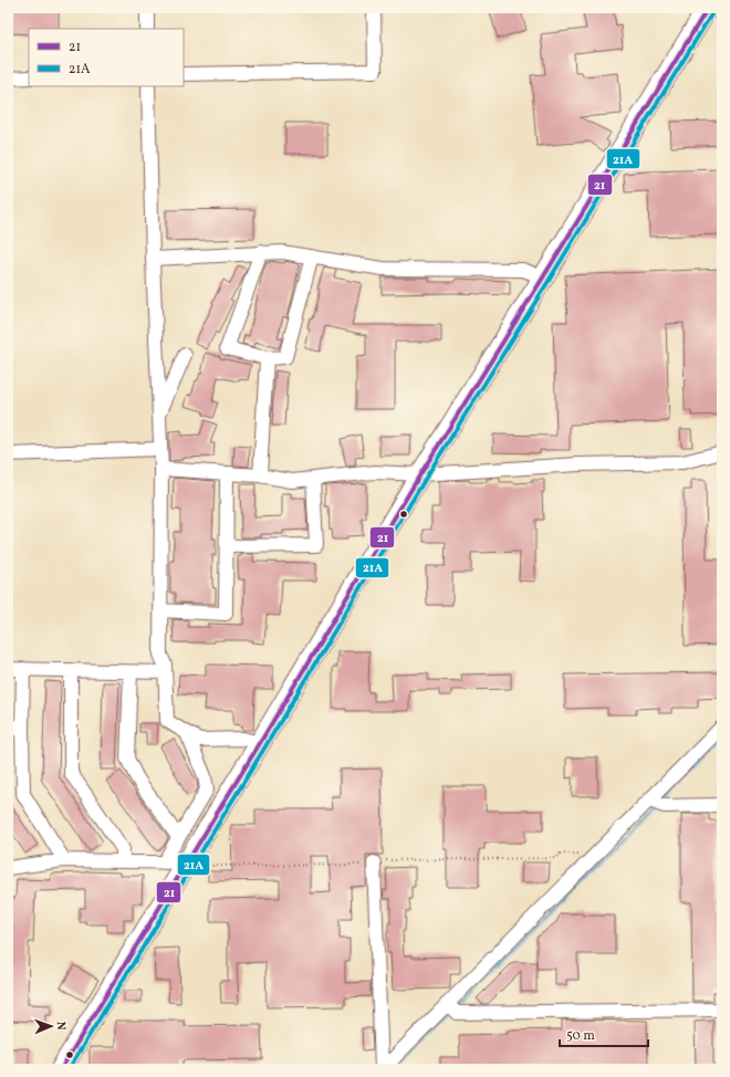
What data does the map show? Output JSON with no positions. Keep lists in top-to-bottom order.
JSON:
{
  "lines": ["transit line 21", "transit line 21A"],
  "legend": ["21", "21A"],
  "scale_bar": "50 m",
  "north": "right"
}
